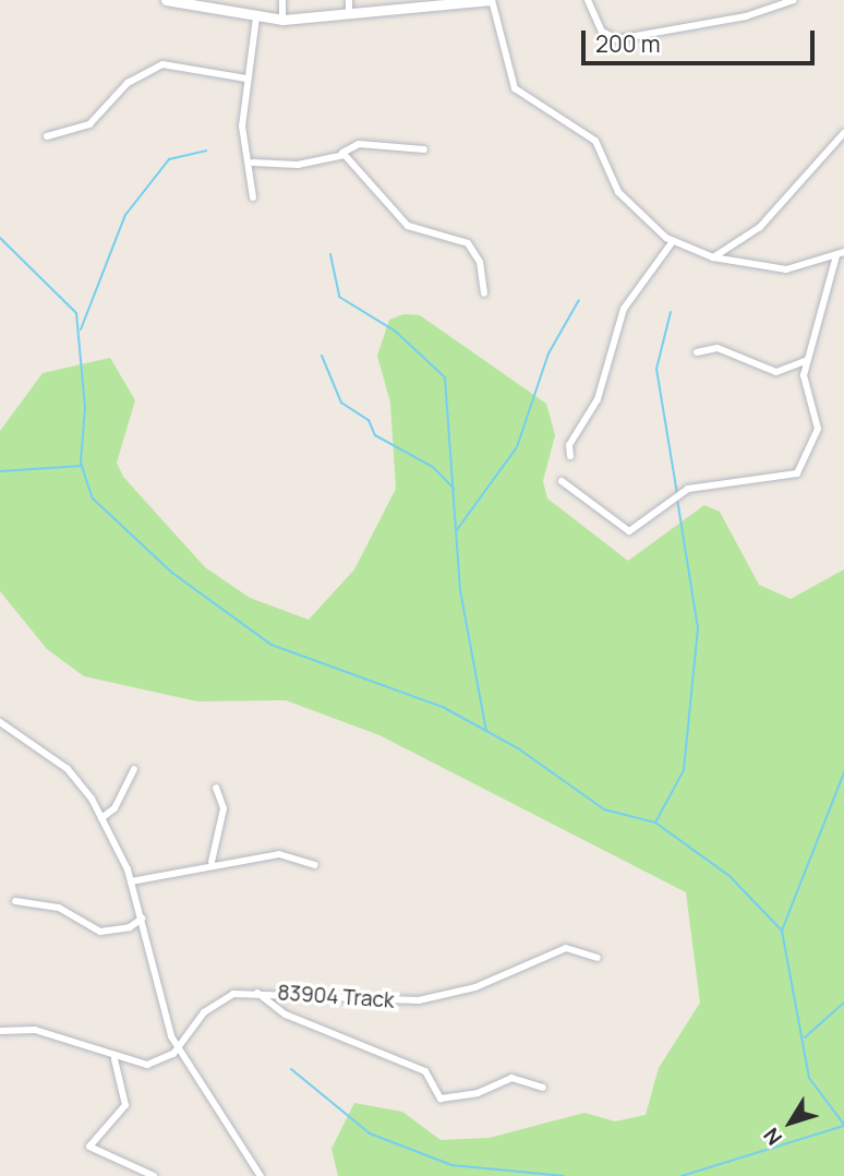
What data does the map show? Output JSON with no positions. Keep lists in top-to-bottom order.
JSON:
{
  "streets": {
    "street": ["83904 Track"]
  },
  "scale_bar": "200 m",
  "north": "bottom left"
}
